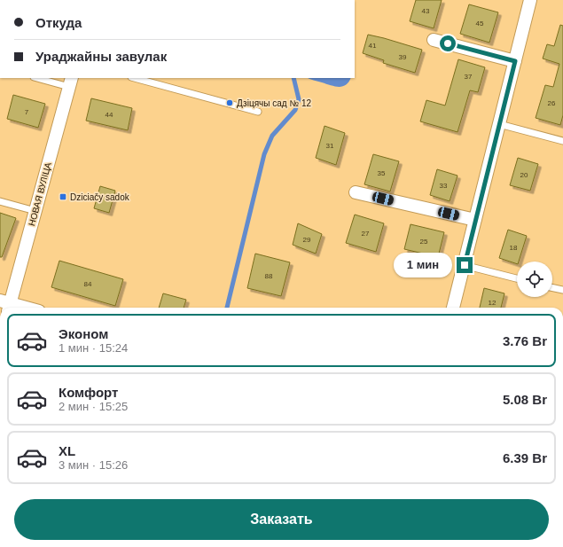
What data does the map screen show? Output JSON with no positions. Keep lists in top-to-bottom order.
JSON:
{
  "streets": {
    "street": ["НОВАЯ ВУЛІЦА"]
  },
  "places": {
    "other": ["Дзіцячы сад № 12"],
    "transit": ["Dziciačy sadok"]
  },
  "house_numbers": [
    "43",
    "45",
    "41",
    "39",
    "37",
    "26",
    "7",
    "44",
    "31",
    "35",
    "20",
    "33",
    "27",
    "29",
    "25",
    "18",
    "88",
    "84",
    "12"
  ],
  "page": {
    "banner": ["Откуда", "Ураджайны завулак"],
    "bubble": "1 мин",
    "list": [
      {
        "name": "Эконом",
        "note": "1 мин · 15:24",
        "value": "3.76 Br"
      },
      {
        "name": "Комфорт",
        "note": "2 мин · 15:25",
        "value": "5.08 Br"
      },
      {
        "name": "XL",
        "note": "3 мин · 15:26",
        "value": "6.39 Br"
      }
    ],
    "buttons": "Заказать"
  }
}
